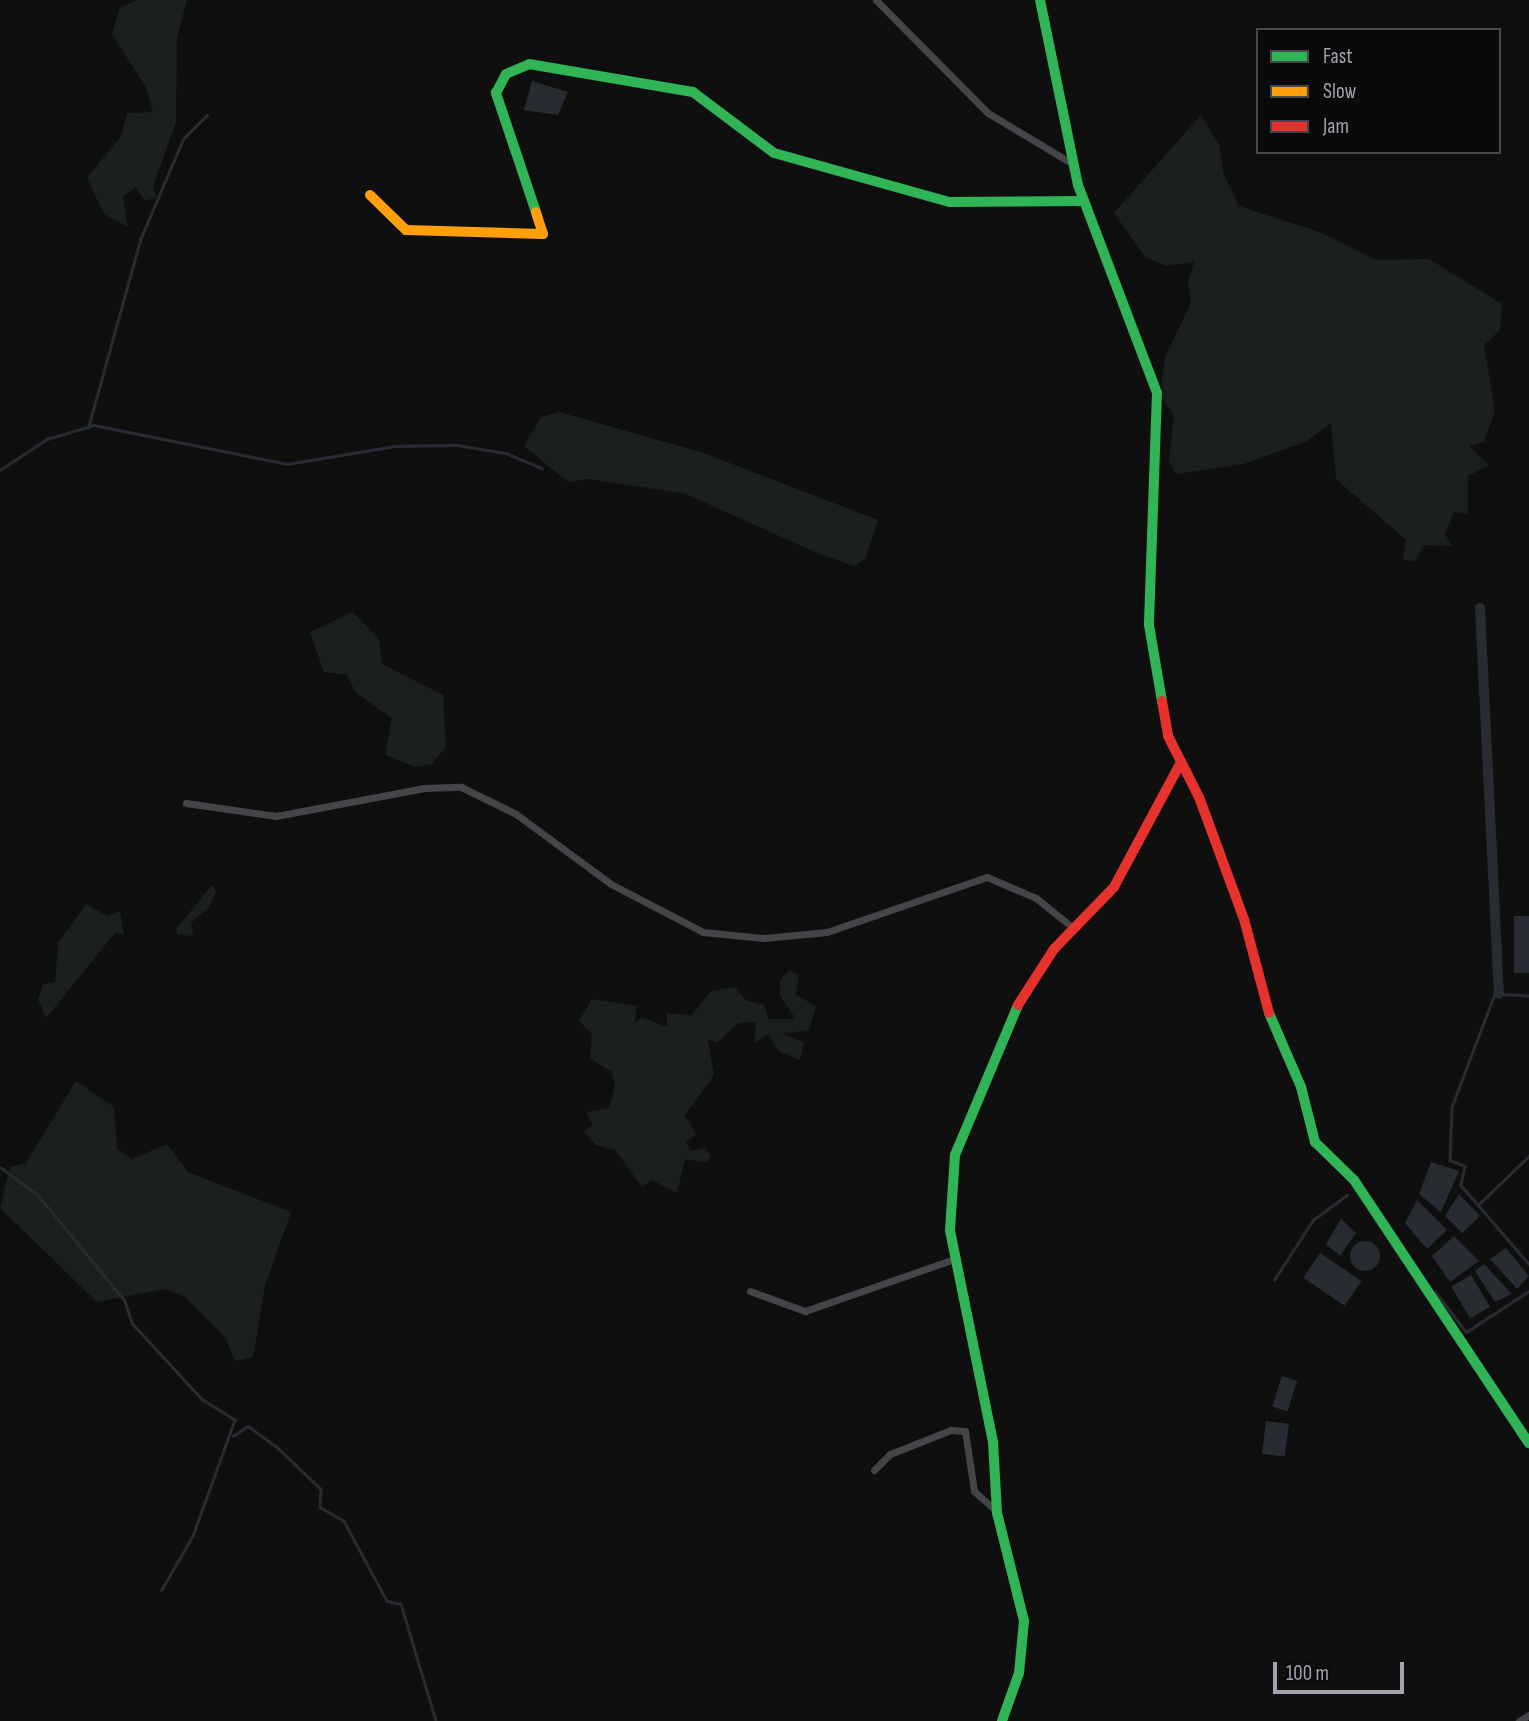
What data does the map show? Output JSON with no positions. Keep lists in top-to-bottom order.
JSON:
{
  "legend": ["Fast", "Slow", "Jam"],
  "scale_bar": "100 m"
}
